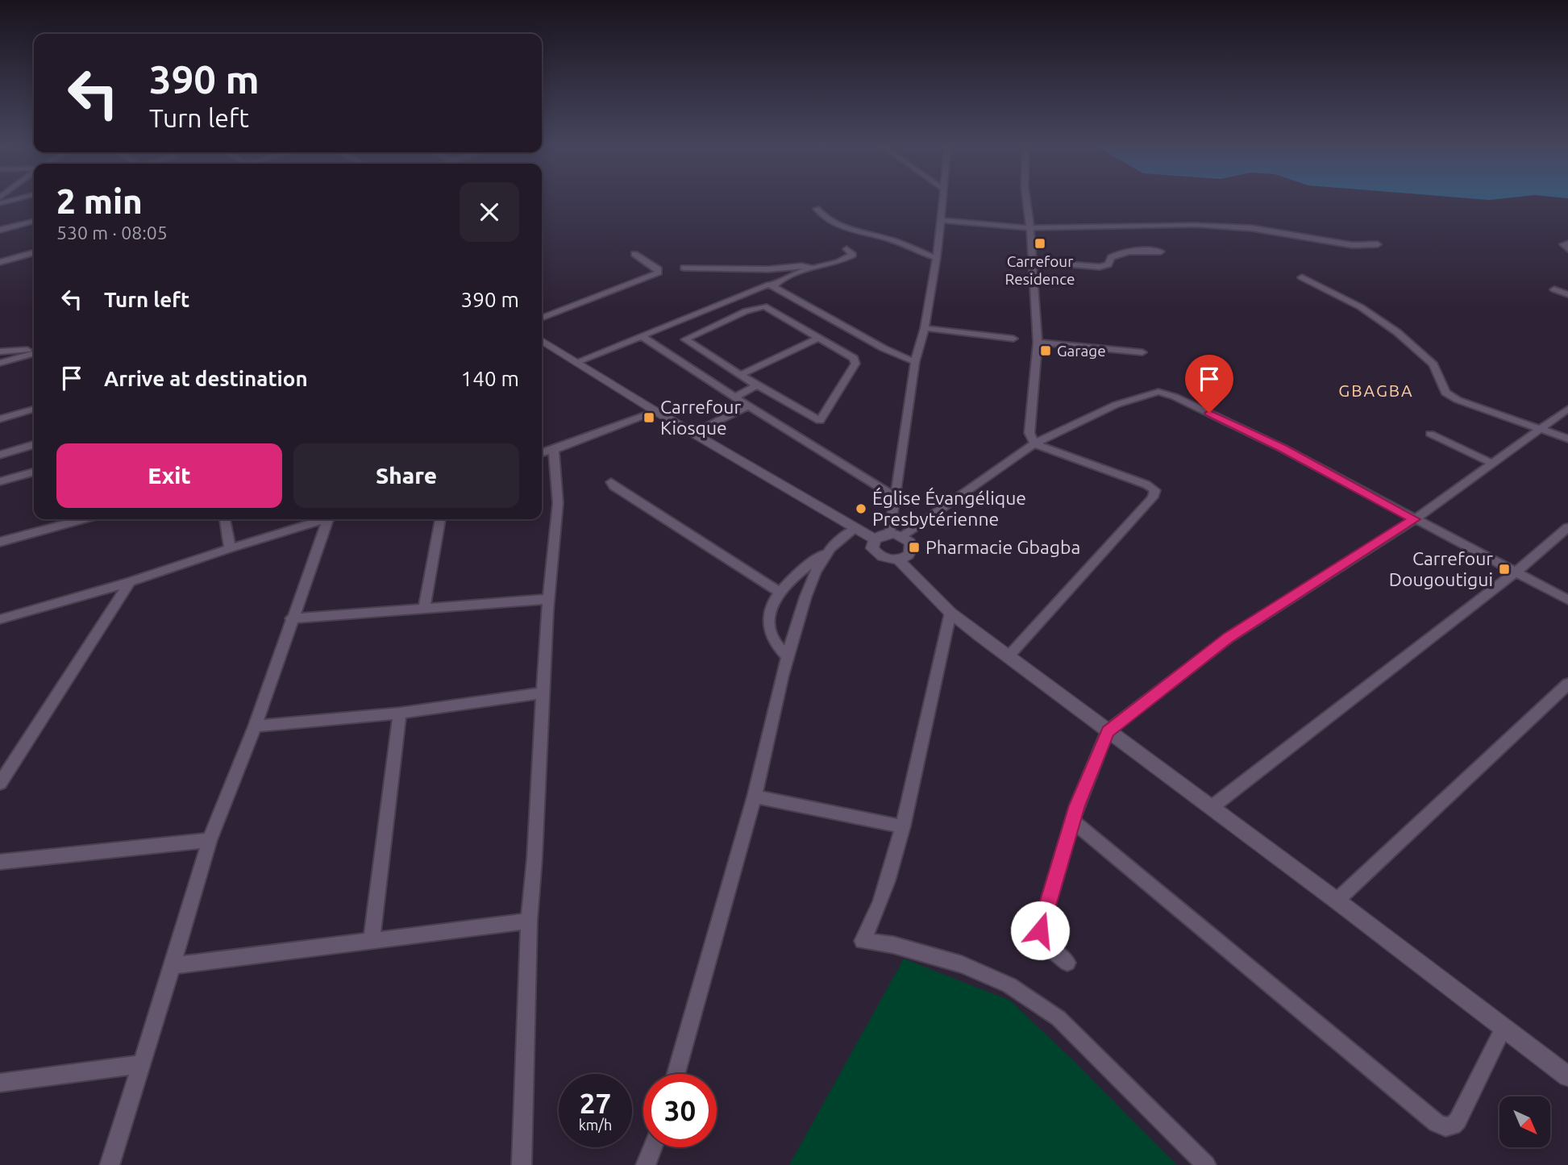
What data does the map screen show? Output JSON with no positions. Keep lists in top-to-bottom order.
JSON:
{
  "districts": ["GBAGBA"],
  "places": {
    "transit": [
      "Carrefour Residence",
      "Garage",
      "Carrefour Kiosque",
      "Pharmacie Gbagba",
      "Carrefour Dougoutigui"
    ],
    "other": ["Église Évangélique Presbytérienne"]
  },
  "north": "bottom right",
  "page": {
    "turn": ["390 m", "Turn left"],
    "heading": ["2 min", "530 m · 08:05"],
    "list": [
      {
        "name": "Turn left",
        "value": "390 m"
      },
      {
        "name": "Arrive at destination",
        "value": "140 m"
      }
    ],
    "buttons": ["Exit", "Share"],
    "speed": "27 km/h",
    "limit": "30"
  }
}
